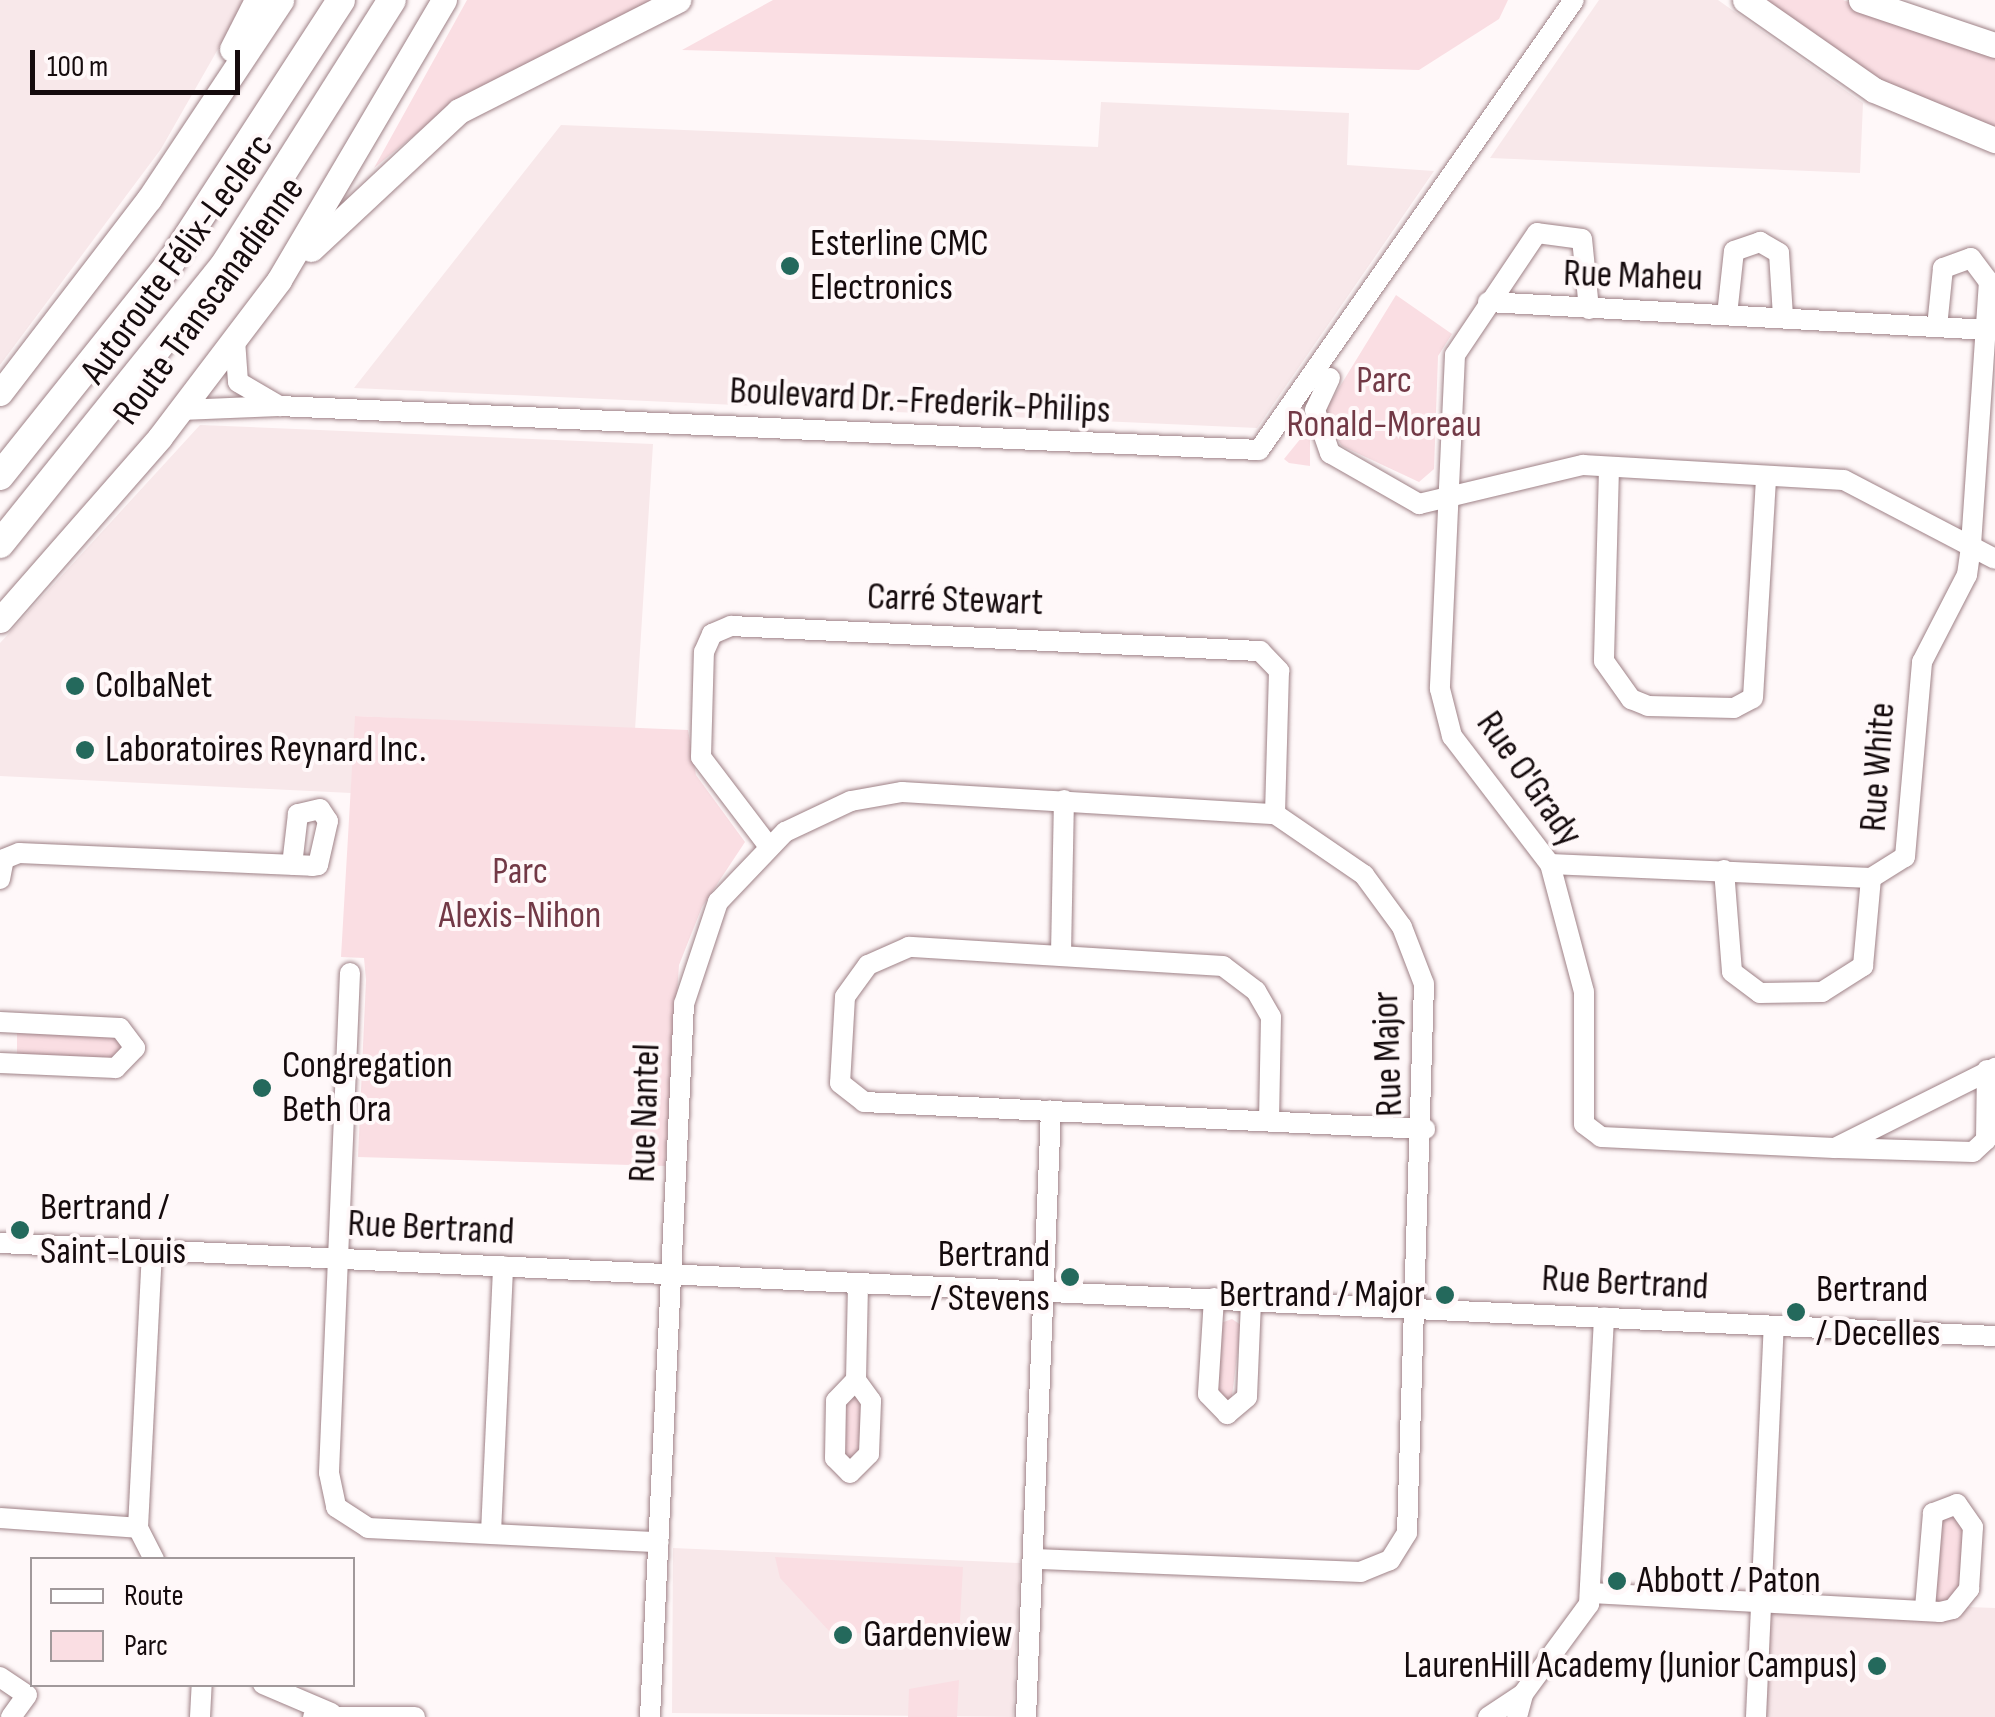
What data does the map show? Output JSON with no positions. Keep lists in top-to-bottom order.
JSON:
{
  "streets": {
    "highway": ["Autoroute Félix-Leclerc"],
    "main road": ["Route Transcanadienne"],
    "street": [
      "Rue Maheu",
      "Boulevard Dr.-Frederik-Philips",
      "Carré Stewart",
      "Rue White",
      "Rue O'Grady",
      "Rue Major",
      "Rue Nantel",
      "Rue Bertrand"
    ]
  },
  "crossings": [
    ["Rue Maheu", "Rue White"],
    ["Boulevard Dr.-Frederik-Philips", "Rue O'Grady"],
    ["Carré Stewart", "Rue Major"],
    ["Carré Stewart", "Rue Nantel"],
    ["Rue White", "Rue O'Grady"],
    ["Rue Major", "Rue Bertrand"],
    ["Rue Nantel", "Rue Bertrand"]
  ],
  "parks": ["Parc Ronald-Moreau", "Parc Alexis-Nihon"],
  "places": [
    "Esterline CMC Electronics",
    "ColbaNet",
    "Laboratoires Reynard Inc.",
    "Congregation Beth Ora",
    "Bertrand / Saint-Louis",
    "Bertrand / Stevens",
    "Bertrand / Major",
    "Bertrand / Decelles",
    "Abbott / Paton",
    "Gardenview",
    "LaurenHill Academy (Junior Campus)"
  ],
  "legend": ["Route", "Parc"],
  "scale_bar": "100 m"
}
